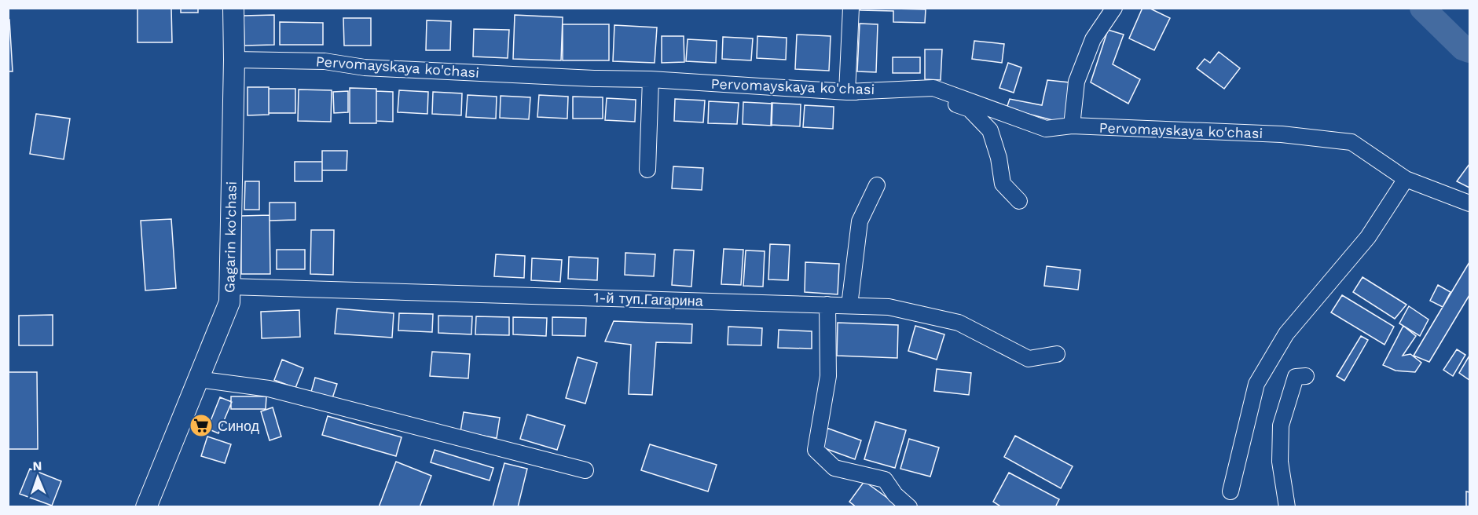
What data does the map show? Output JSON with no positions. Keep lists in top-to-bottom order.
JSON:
{
  "streets": {
    "main road": ["Gagarin ko'chasi"],
    "street": ["Pervomayskaya ko'chasi", "1-й туп.Гагарина"]
  },
  "crossings": [
    ["Pervomayskaya ko'chasi", "Gagarin ko'chasi"],
    ["Gagarin ko'chasi", "1-й туп.Гагарина"]
  ],
  "places": {
    "supermarket": ["Синод"]
  },
  "north": "top"
}
